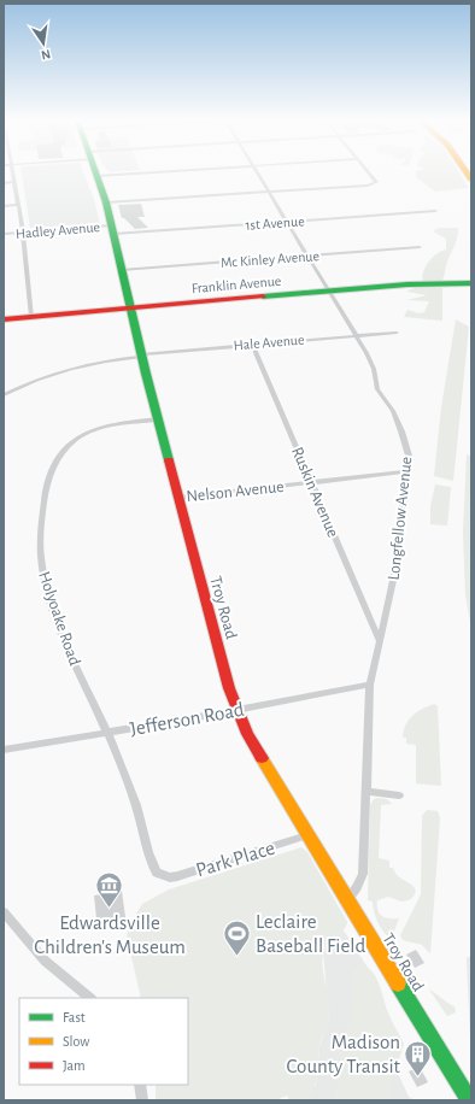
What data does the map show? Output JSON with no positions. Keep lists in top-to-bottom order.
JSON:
{
  "streets": {
    "main road": ["Franklin Avenue", "Troy Road"],
    "street": [
      "1st Avenue",
      "Hadley Avenue",
      "Mc Kinley Avenue",
      "Hale Avenue",
      "Nelson Avenue",
      "Ruskin Avenue",
      "Longfellow Avenue",
      "Holyoake Road",
      "Jefferson Road",
      "Park Place"
    ]
  },
  "crossings": [
    ["1st Avenue", "Hadley Avenue"],
    ["1st Avenue", "Longfellow Avenue"],
    ["1st Avenue", "Troy Road"],
    ["Hadley Avenue", "Troy Road"],
    ["Mc Kinley Avenue", "Longfellow Avenue"],
    ["Mc Kinley Avenue", "Troy Road"],
    ["Franklin Avenue", "Longfellow Avenue"],
    ["Franklin Avenue", "Troy Road"],
    ["Hale Avenue", "Ruskin Avenue"],
    ["Hale Avenue", "Longfellow Avenue"],
    ["Hale Avenue", "Troy Road"],
    ["Nelson Avenue", "Ruskin Avenue"],
    ["Nelson Avenue", "Longfellow Avenue"],
    ["Nelson Avenue", "Troy Road"],
    ["Ruskin Avenue", "Longfellow Avenue"],
    ["Longfellow Avenue", "Troy Road"],
    ["Longfellow Avenue", "Jefferson Road"],
    ["Troy Road", "Holyoake Road"],
    ["Troy Road", "Jefferson Road"],
    ["Troy Road", "Park Place"],
    ["Holyoake Road", "Jefferson Road"],
    ["Holyoake Road", "Park Place"]
  ],
  "places": {
    "museum": ["Edwardsville Children's Museum"],
    "sports": ["Leclaire Baseball Field"],
    "building": ["Madison County Transit"]
  },
  "legend": ["Fast", "Slow", "Jam"],
  "north": "bottom"
}
